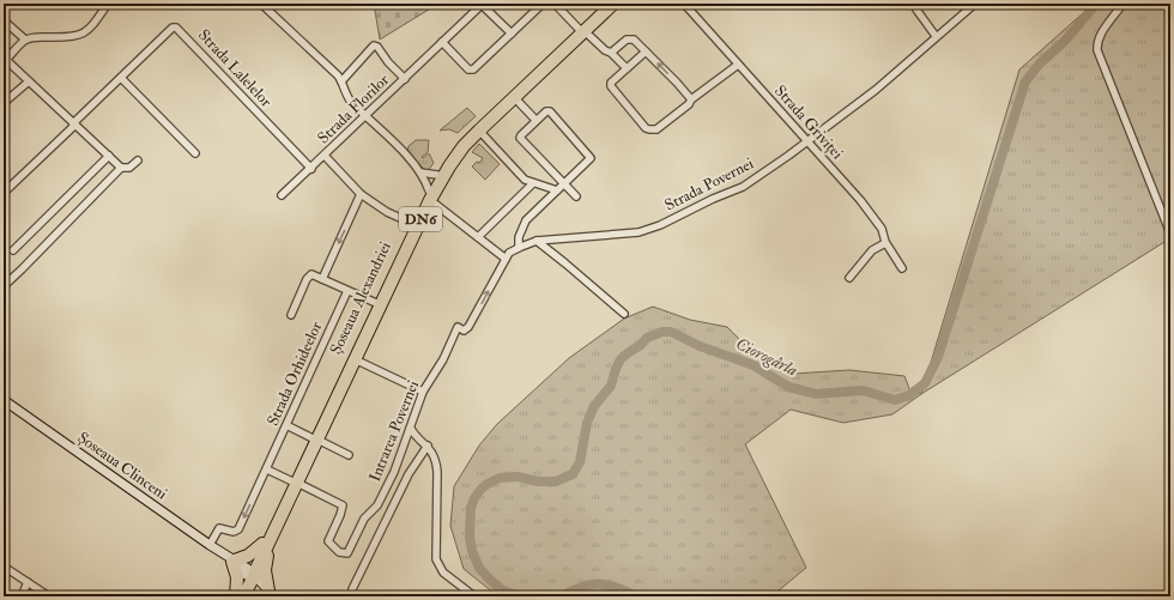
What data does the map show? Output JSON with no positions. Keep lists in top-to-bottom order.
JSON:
{
  "streets": {
    "highway": ["DN6", "Șoseaua Alexandriei"],
    "main road": ["Șoseaua Clinceni"],
    "street": [
      "Strada Lalelelor",
      "Strada Florilor",
      "Strada Griviței",
      "Strada Povernei",
      "Strada Orhideelor",
      "Intrarea Povernei"
    ]
  },
  "crossings": [
    ["Strada Lalelelor", "Strada Florilor"],
    ["Strada Griviței", "Strada Povernei"],
    ["Strada Povernei", "Intrarea Povernei"],
    ["Șoseaua Alexandriei", "Intrarea Povernei"],
    ["Șoseaua Alexandriei", "Șoseaua Clinceni"],
    ["Strada Orhideelor", "Șoseaua Clinceni"]
  ],
  "water": ["Ciorogârla"]
}
